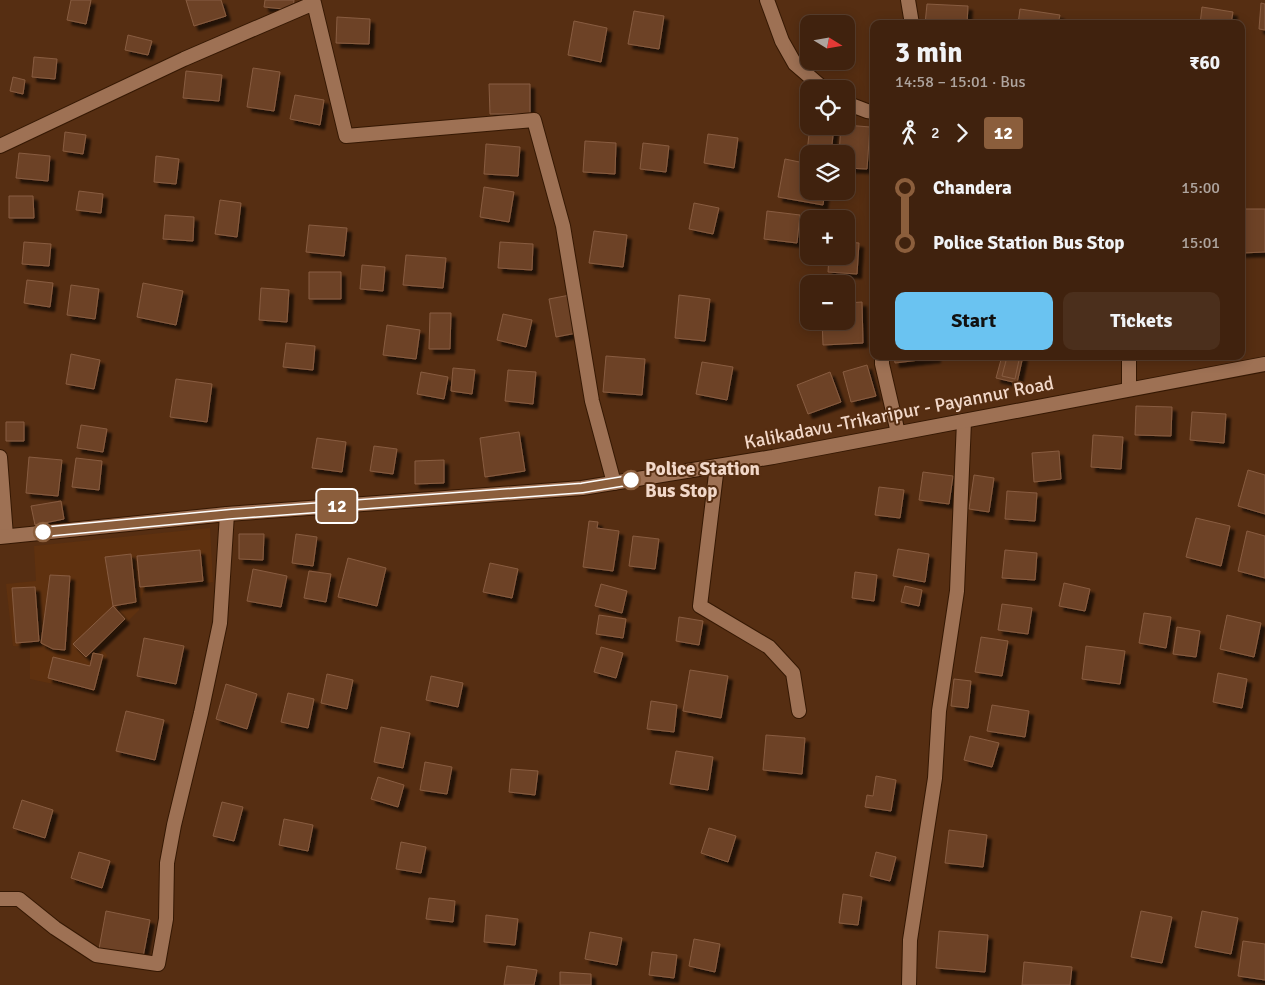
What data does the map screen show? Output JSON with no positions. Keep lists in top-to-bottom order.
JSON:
{
  "streets": {
    "street": ["Kalikadavu -Trikaripur - Payannur Road"]
  },
  "places": ["Police Station Bus Stop"],
  "lines": ["bus line 12"],
  "north": "right",
  "page": {
    "on_map": "12",
    "map_buttons": ["+", "−"],
    "heading": ["3 min", "14:58 – 15:01 · Bus", "₹60"],
    "legs": ["2", "12"],
    "list": [
      {
        "name": "Chandera",
        "value": "15:00"
      },
      {
        "name": "Police Station Bus Stop",
        "value": "15:01"
      }
    ],
    "buttons": ["Start", "Tickets"]
  }
}
